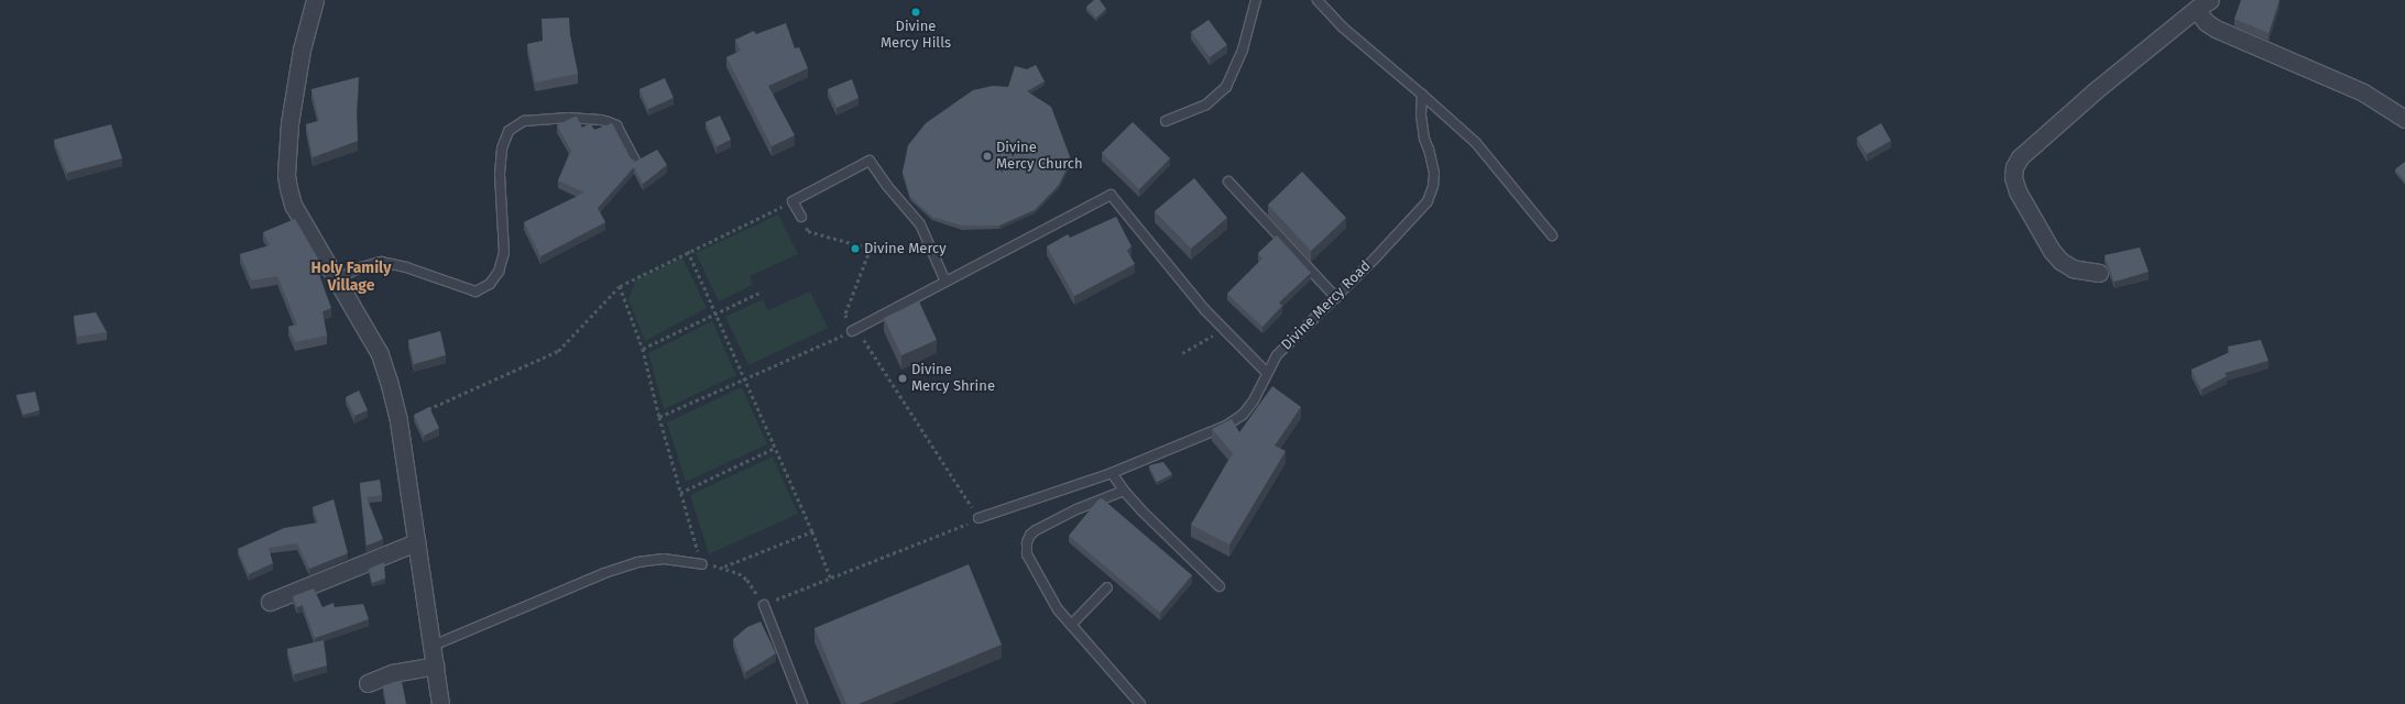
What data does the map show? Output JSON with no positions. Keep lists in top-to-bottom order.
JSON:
{
  "streets": {
    "lane": ["Divine Mercy Road"]
  },
  "districts": ["Holy Family Village"],
  "places": [
    "Divine Mercy Hills",
    "Divine Mercy Church",
    "Divine Mercy",
    "Divine Mercy Shrine"
  ]
}
